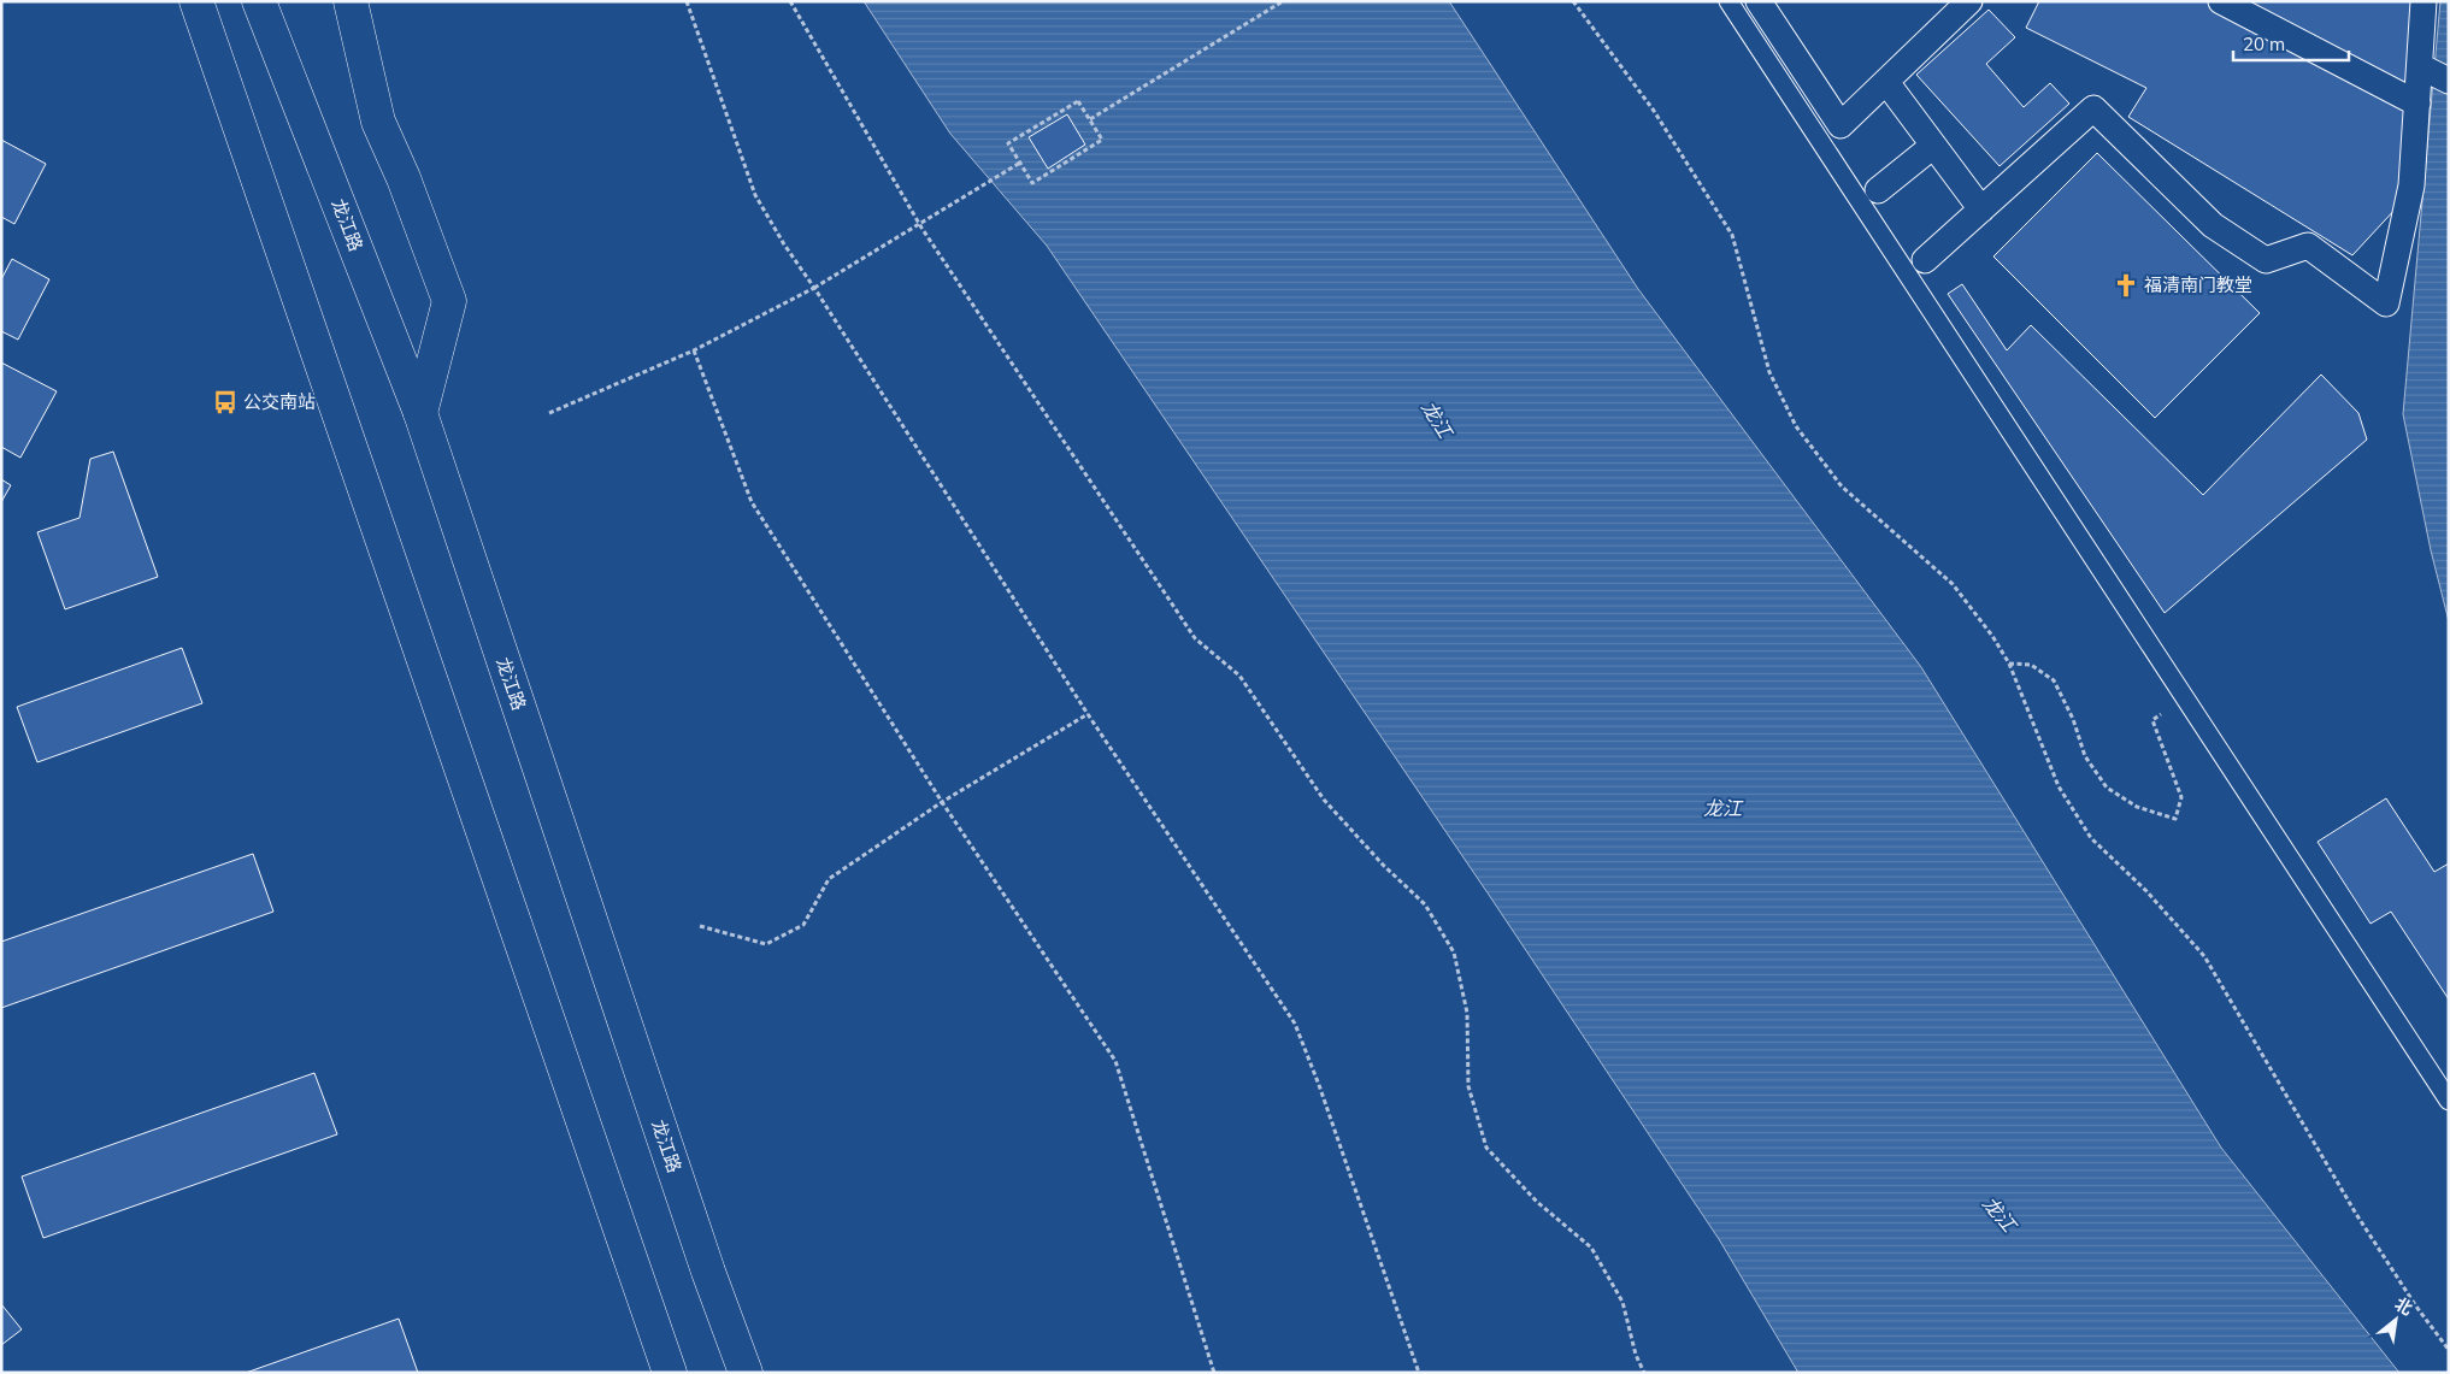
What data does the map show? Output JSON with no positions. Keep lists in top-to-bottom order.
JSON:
{
  "streets": {
    "main road": ["龙江路"]
  },
  "water": ["龙江"],
  "places": {
    "church": ["福清南门教堂"],
    "bus stop": ["公交南站"]
  },
  "scale_bar": "20 m",
  "north": "top right"
}
